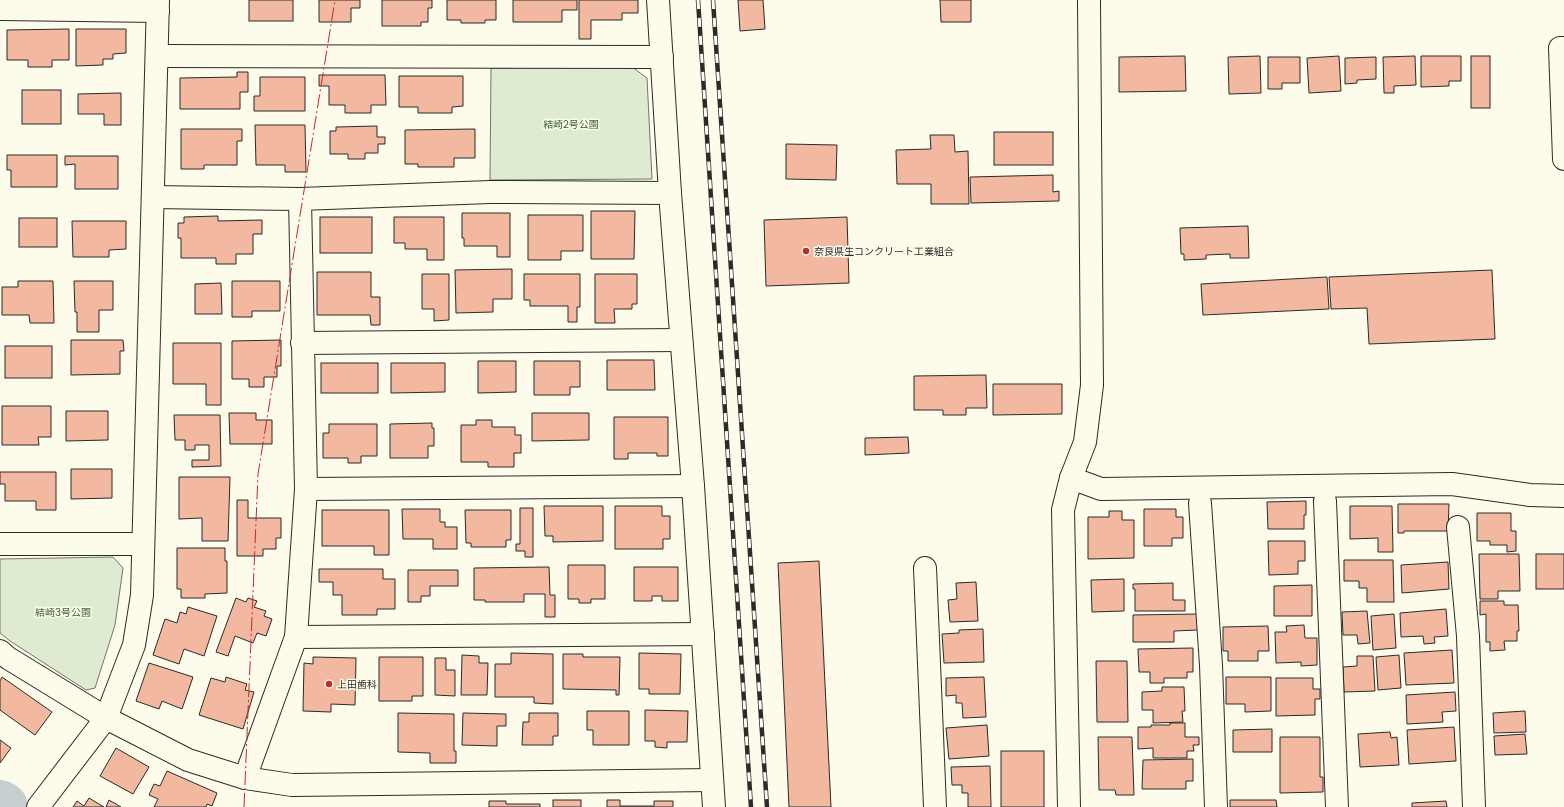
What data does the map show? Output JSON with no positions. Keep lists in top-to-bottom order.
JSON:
{
  "parks": ["結崎2号公園", "結崎3号公園"],
  "places": ["奈良県生コンクリート工業組合", "上田歯科"]
}
